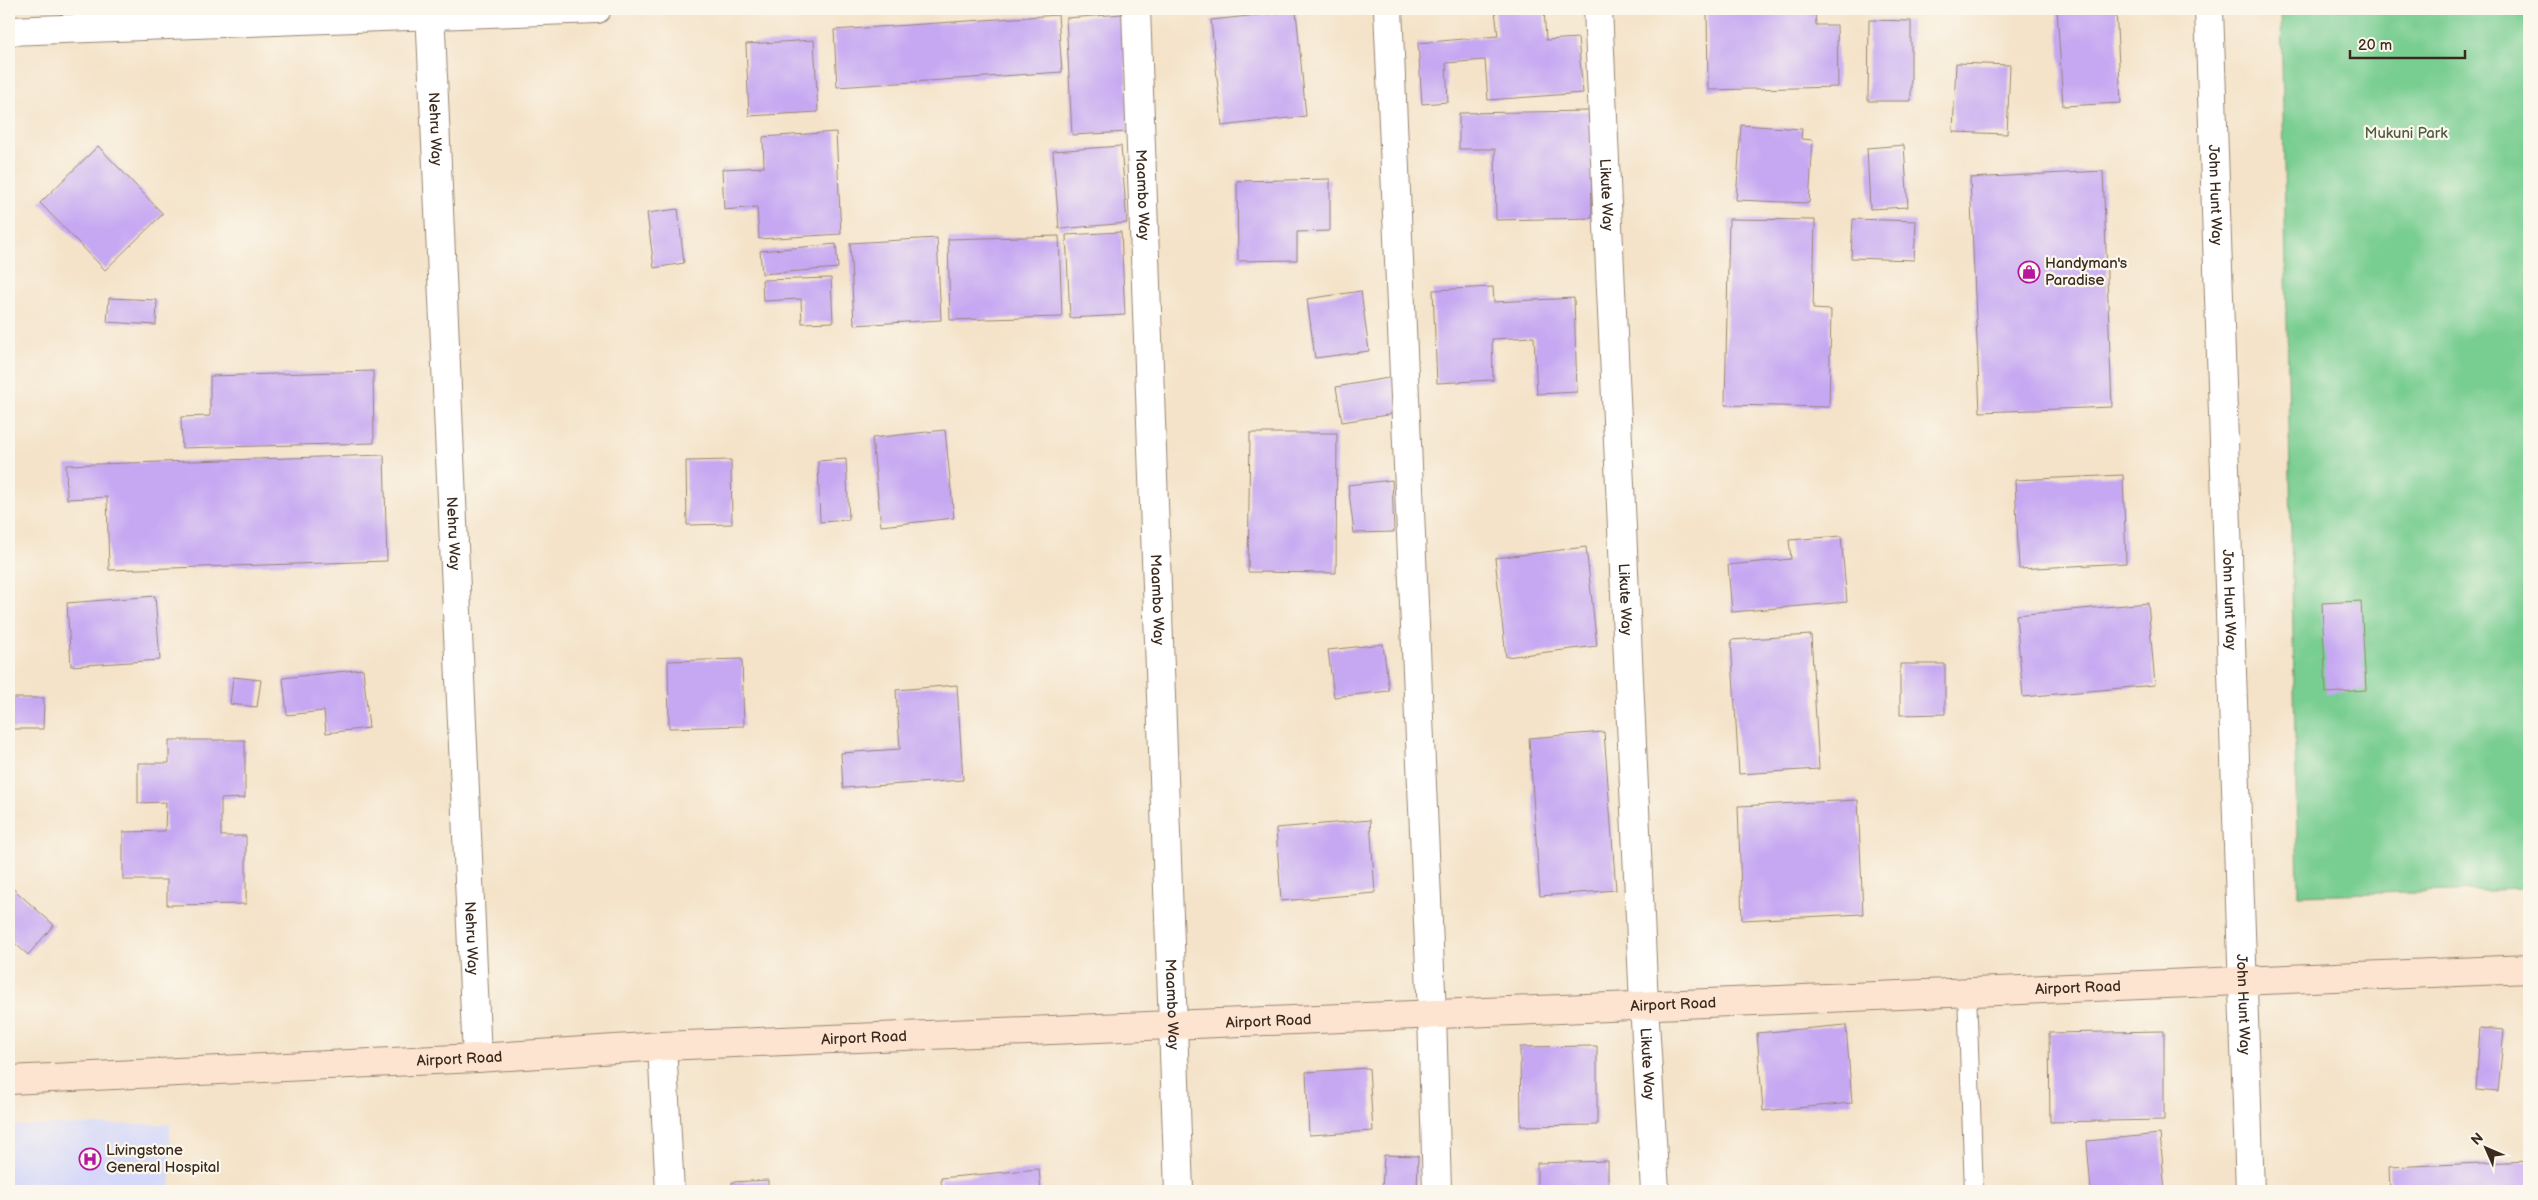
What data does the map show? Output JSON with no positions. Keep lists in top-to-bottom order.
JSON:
{
  "streets": {
    "street": [
      "Nehru Way",
      "Maambo Way",
      "John Hunt Way",
      "Likute Way",
      "Airport Road"
    ]
  },
  "crossings": [
    ["Nehru Way", "Airport Road"],
    ["Maambo Way", "Airport Road"],
    ["John Hunt Way", "Airport Road"],
    ["Likute Way", "Airport Road"]
  ],
  "parks": ["Mukuni Park"],
  "places": {
    "shop": ["Handyman's Paradise"],
    "hospital": ["Livingstone General Hospital"]
  },
  "scale_bar": "20 m",
  "north": "top left"
}
